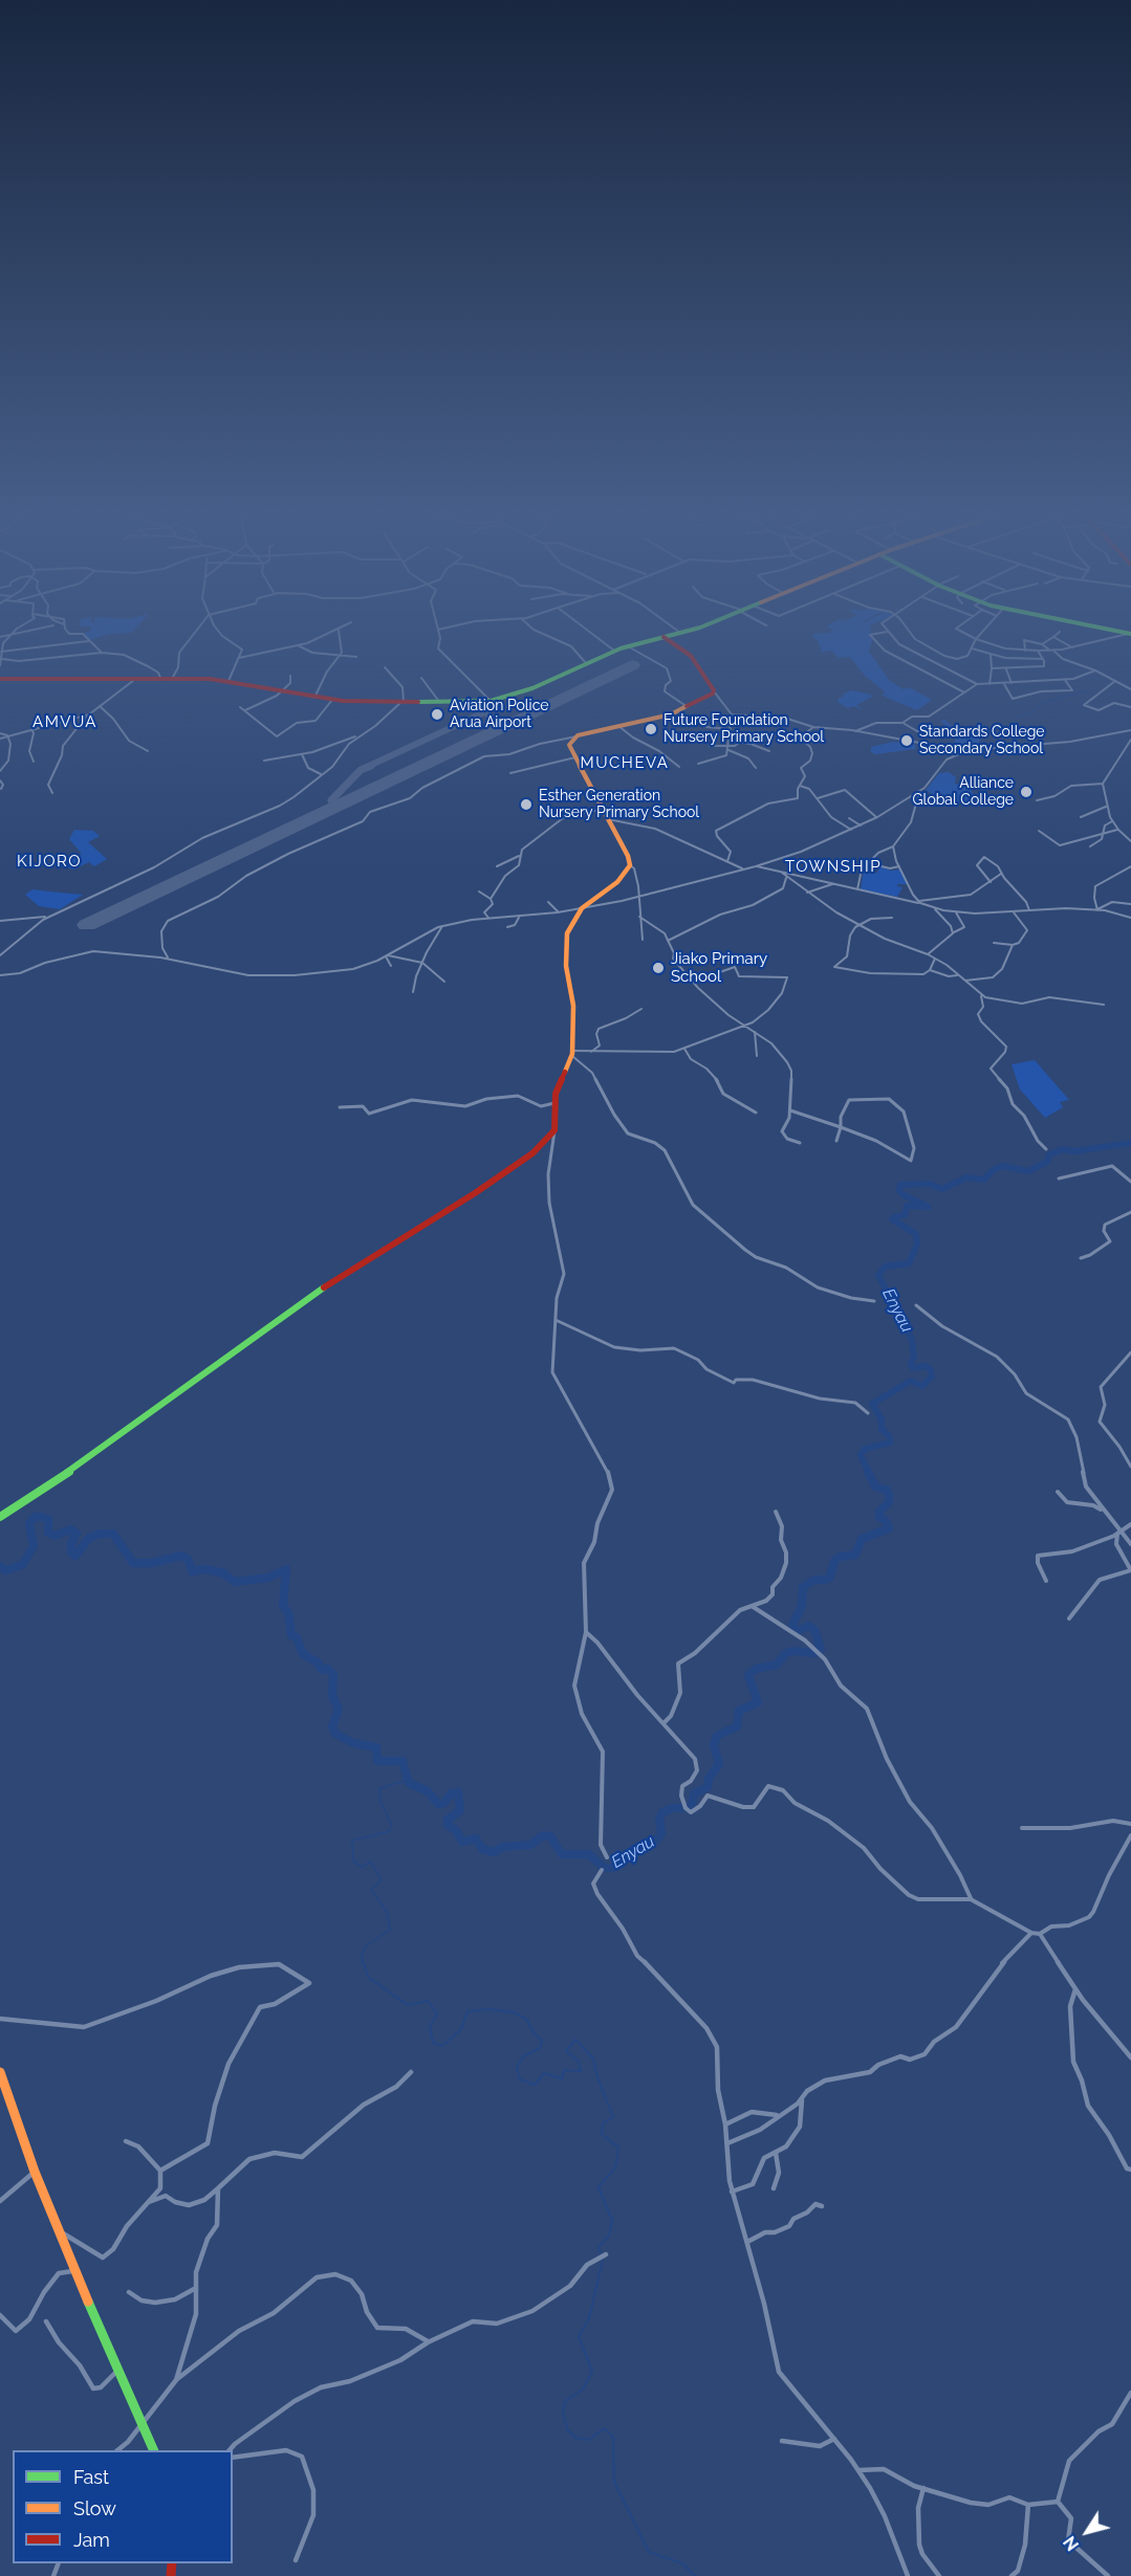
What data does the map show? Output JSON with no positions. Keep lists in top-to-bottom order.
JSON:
{
  "districts": [
    "AMVUA",
    "MUCHEVA",
    "KIJORO",
    "TOWNSHIP"
  ],
  "water": ["Enyau"],
  "places": [
    "Aviation Police Arua Airport",
    "Future Foundation Nursery Primary School",
    "Standards College Secondary School",
    "Alliance Global College",
    "Esther Generation Nursery Primary School",
    "Jiako Primary School"
  ],
  "legend": ["Fast", "Slow", "Jam"],
  "north": "bottom left"
}
